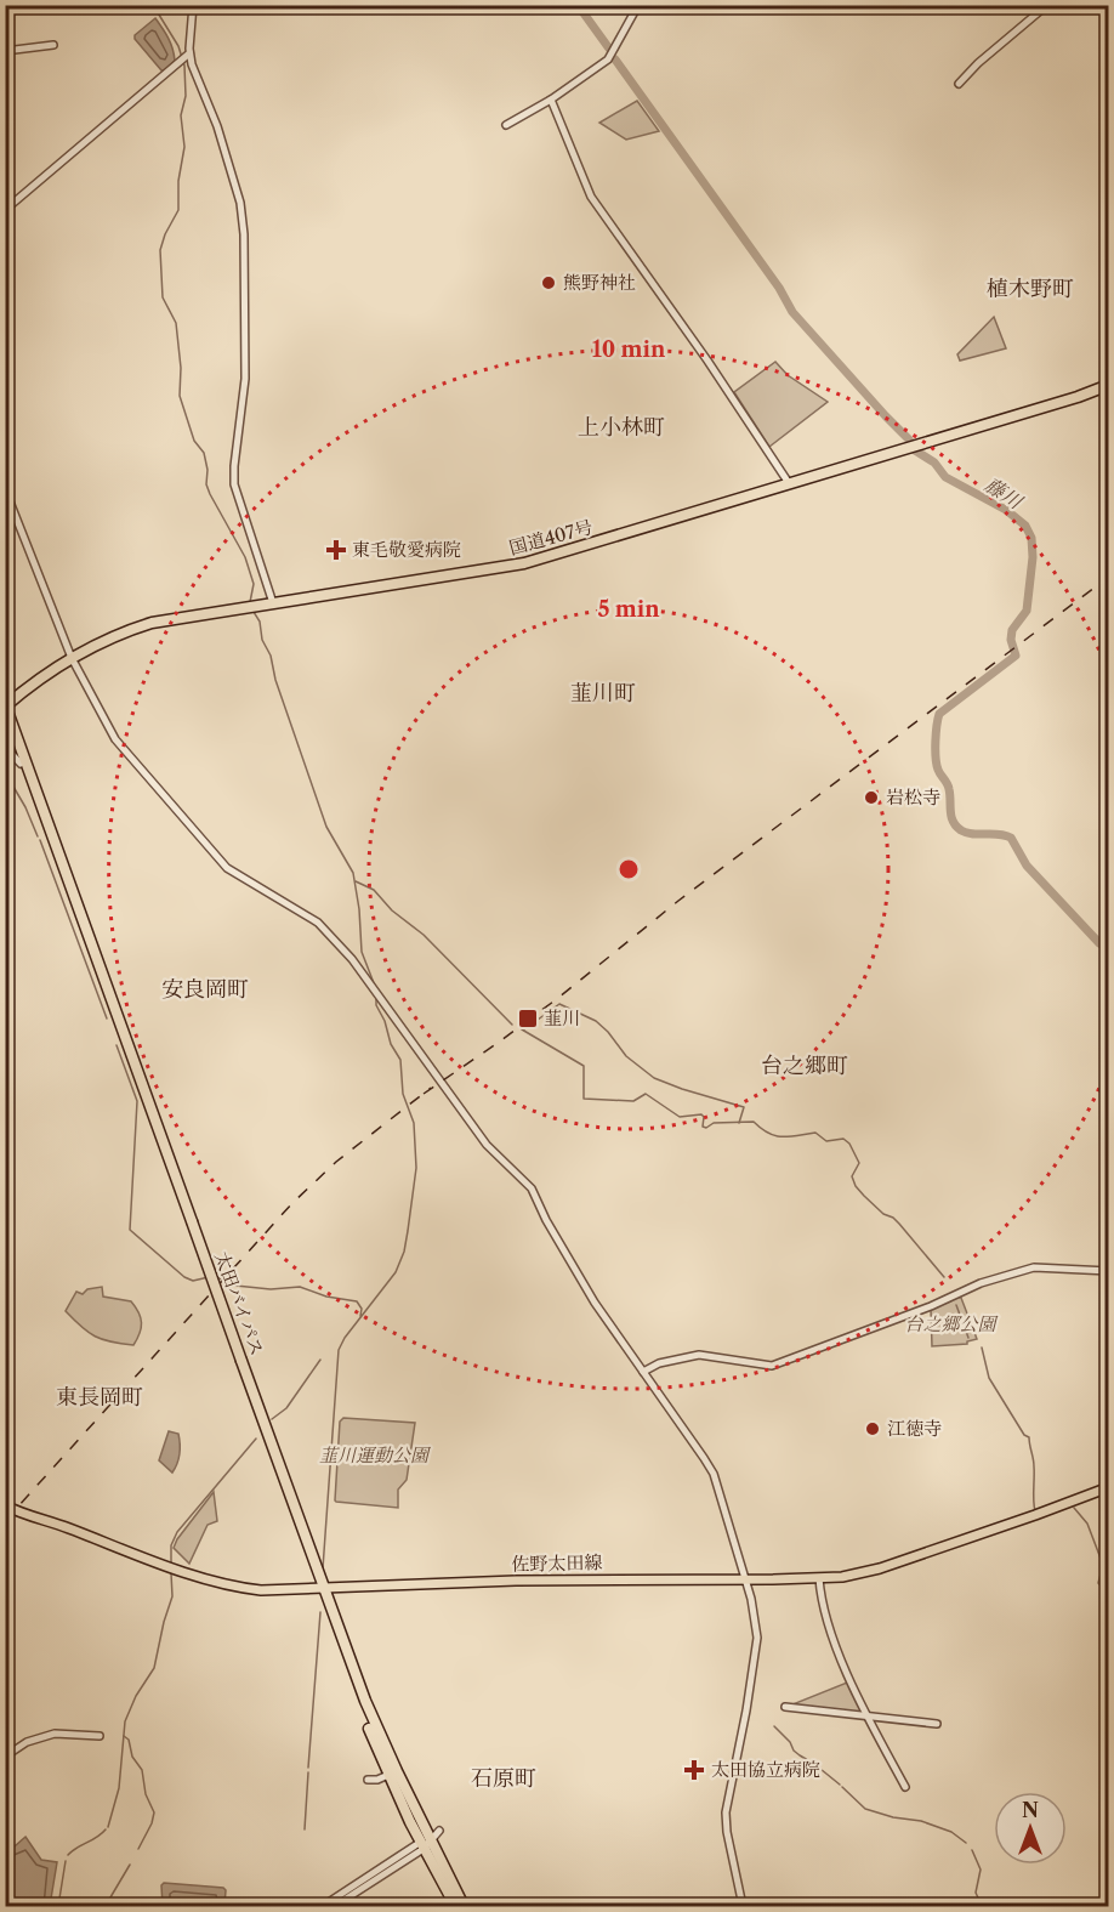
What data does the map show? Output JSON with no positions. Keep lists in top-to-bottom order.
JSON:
{
  "streets": {
    "highway": ["国道407号", "太田バイパス"],
    "main road": ["佐野太田線"]
  },
  "crossings": [
    ["国道407号", "太田バイパス"],
    ["太田バイパス", "佐野太田線"]
  ],
  "districts": [
    "植木野町",
    "上小林町",
    "韮川町",
    "安良岡町",
    "台之郷町",
    "東長岡町",
    "石原町"
  ],
  "water": ["藤川"],
  "parks": ["台之郷公園", "韮川運動公園"],
  "places": {
    "other": ["熊野神社", "岩松寺", "江徳寺"],
    "health": ["東毛敬愛病院", "太田協立病院"],
    "transit": ["韮川"]
  },
  "north": "top",
  "rings": ["10 min", "5 min"]
}
